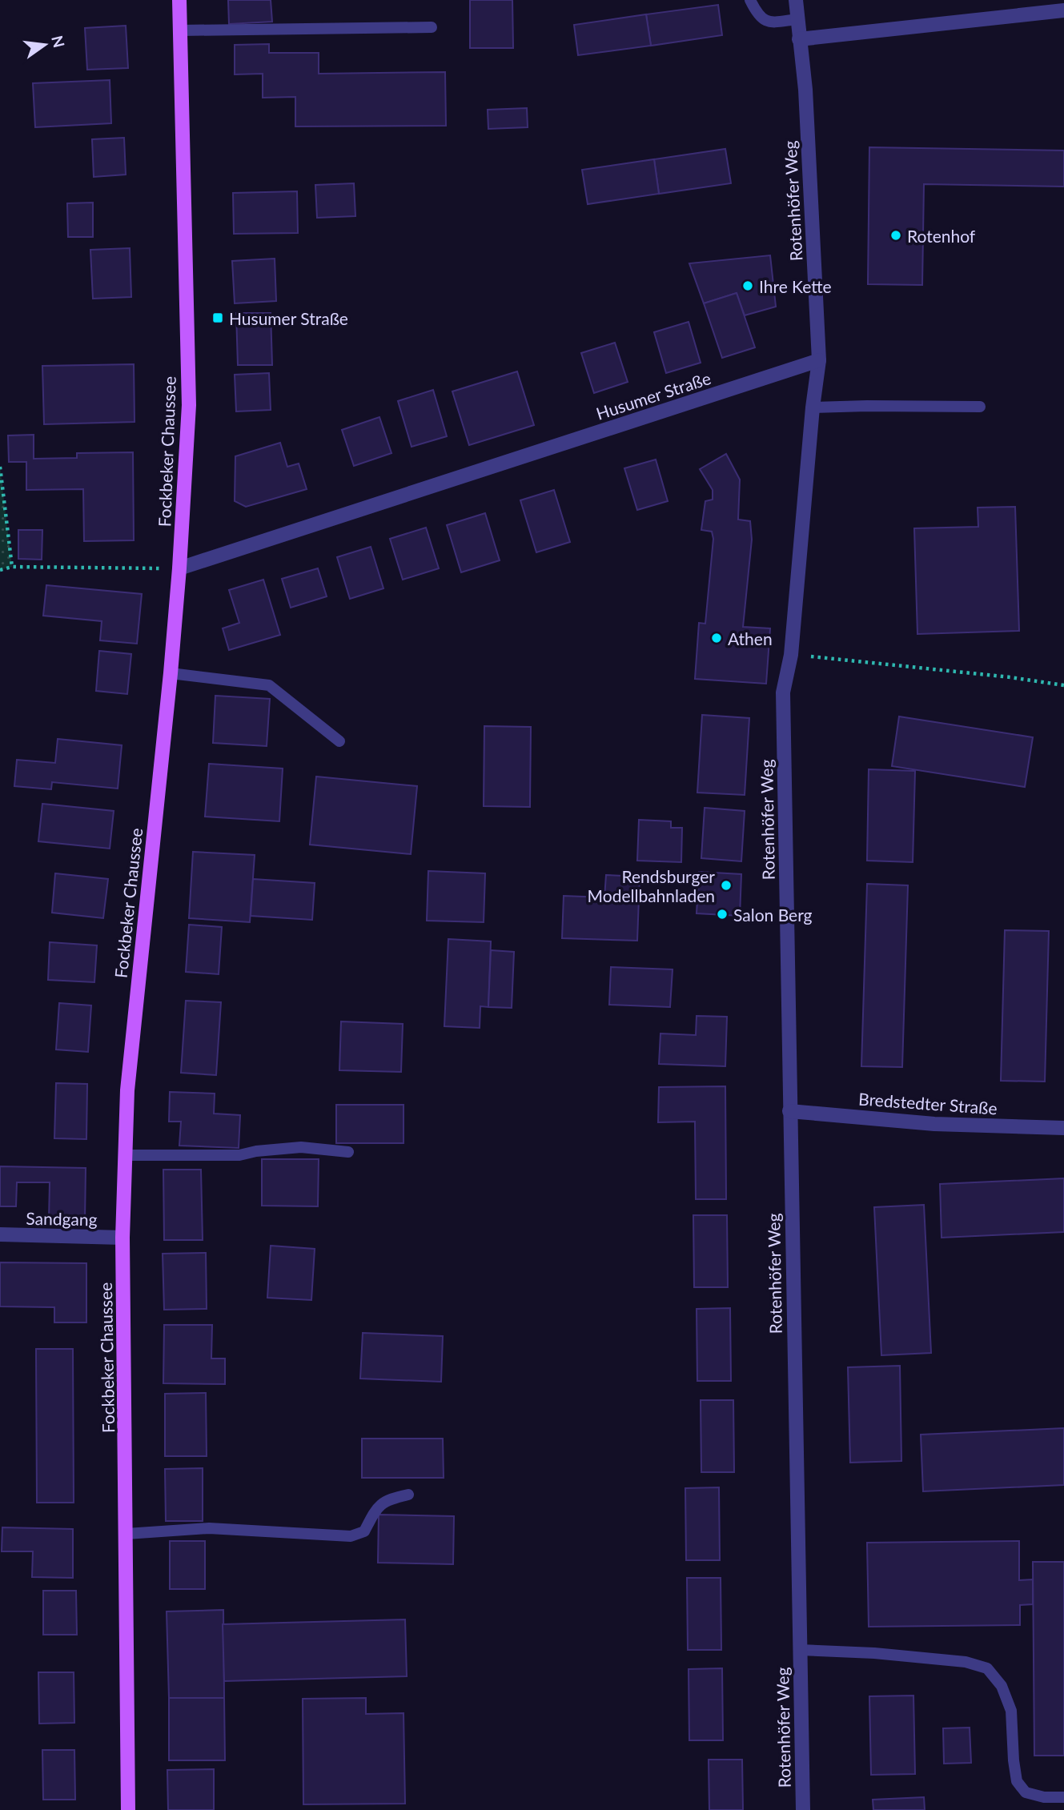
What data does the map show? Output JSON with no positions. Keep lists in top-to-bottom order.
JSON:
{
  "streets": {
    "main road": ["Fockbeker Chaussee"],
    "street": [
      "Rotenhöfer Weg",
      "Husumer Straße",
      "Bredstedter Straße",
      "Sandgang"
    ]
  },
  "crossings": [
    ["Rotenhöfer Weg", "Husumer Straße"],
    ["Rotenhöfer Weg", "Bredstedter Straße"],
    ["Husumer Straße", "Fockbeker Chaussee"],
    ["Fockbeker Chaussee", "Sandgang"]
  ],
  "places": {
    "other": [
      "Rotenhof",
      "Ihre Kette",
      "Athen",
      "Rendsburger Modellbahnladen",
      "Salon Berg"
    ],
    "transit": ["Husumer Straße"]
  },
  "north": "right"
}
